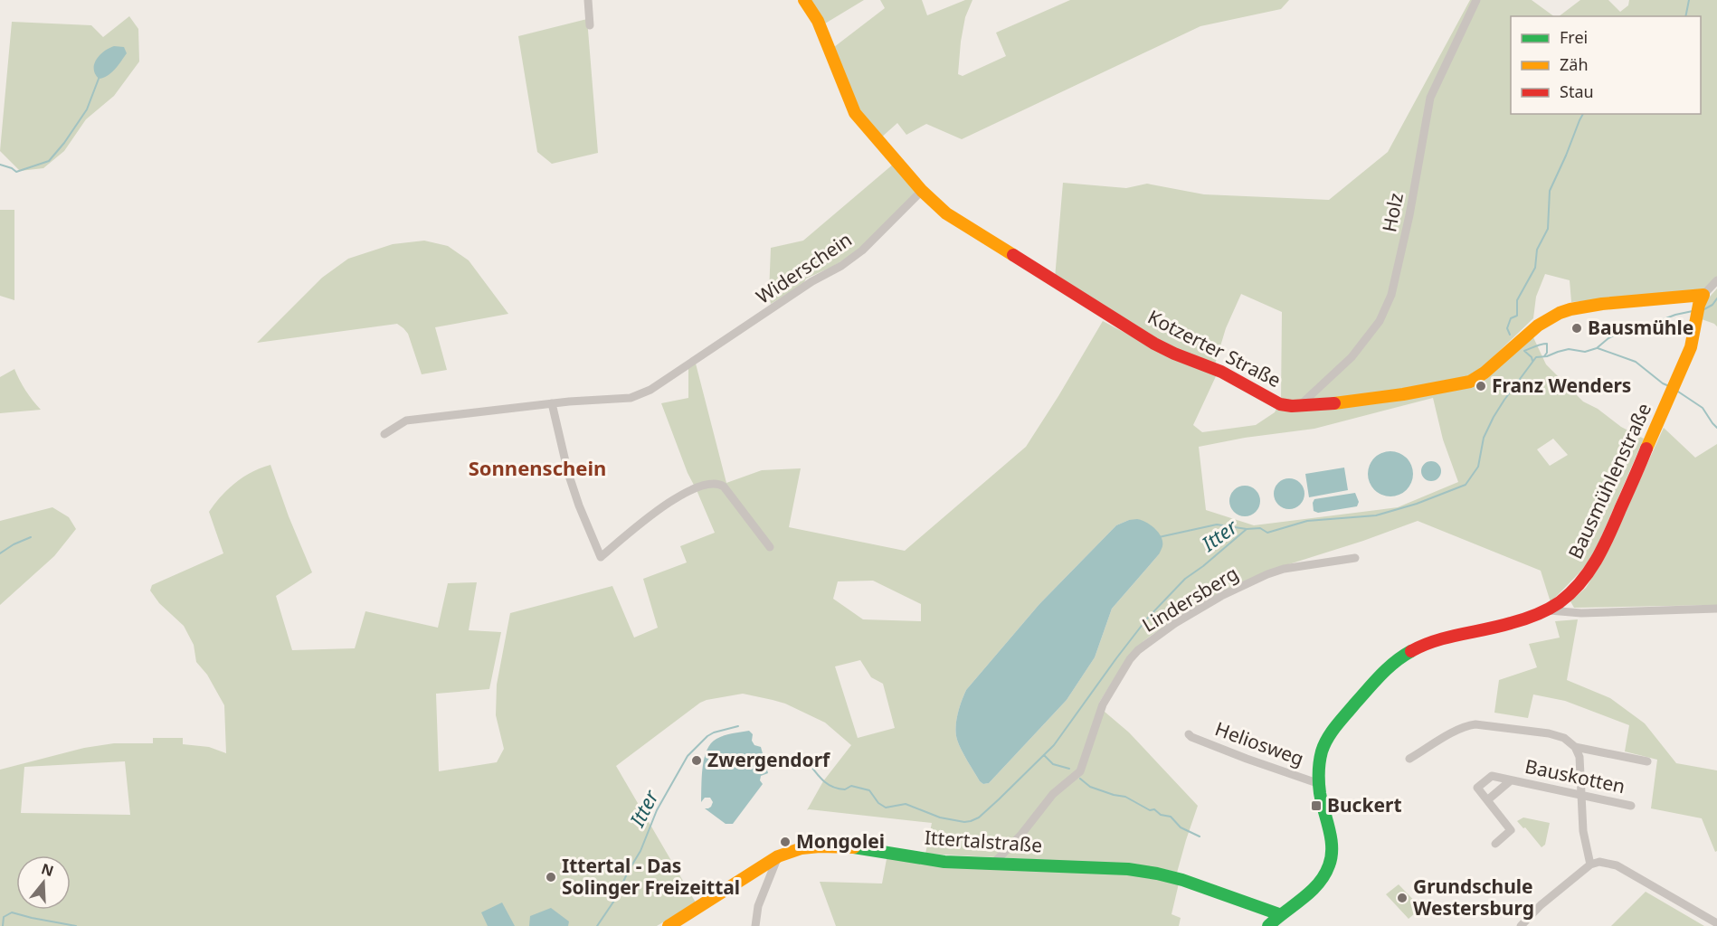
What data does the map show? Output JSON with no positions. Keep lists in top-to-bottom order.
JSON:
{
  "streets": {
    "street": [
      "Holz",
      "Widerschein",
      "Kotzerter Straße",
      "Bausmühlenstraße",
      "Lindersberg",
      "Heliosweg",
      "Bauskotten",
      "Ittertalstraße"
    ]
  },
  "crossings": [
    ["Holz", "Kotzerter Straße"],
    ["Widerschein", "Kotzerter Straße"],
    ["Kotzerter Straße", "Bausmühlenstraße"],
    ["Bausmühlenstraße", "Heliosweg"],
    ["Bausmühlenstraße", "Ittertalstraße"],
    ["Lindersberg", "Ittertalstraße"]
  ],
  "districts": ["Sonnenschein"],
  "water": ["Itter"],
  "places": {
    "other": [
      "Bausmühle",
      "Franz Wenders",
      "Zwergendorf",
      "Mongolei",
      "Ittertal - Das Solinger Freizeittal",
      "Grundschule Westersburg"
    ],
    "transit": ["Buckert"]
  },
  "legend": ["Frei", "Zäh", "Stau"],
  "north": "top"
}
